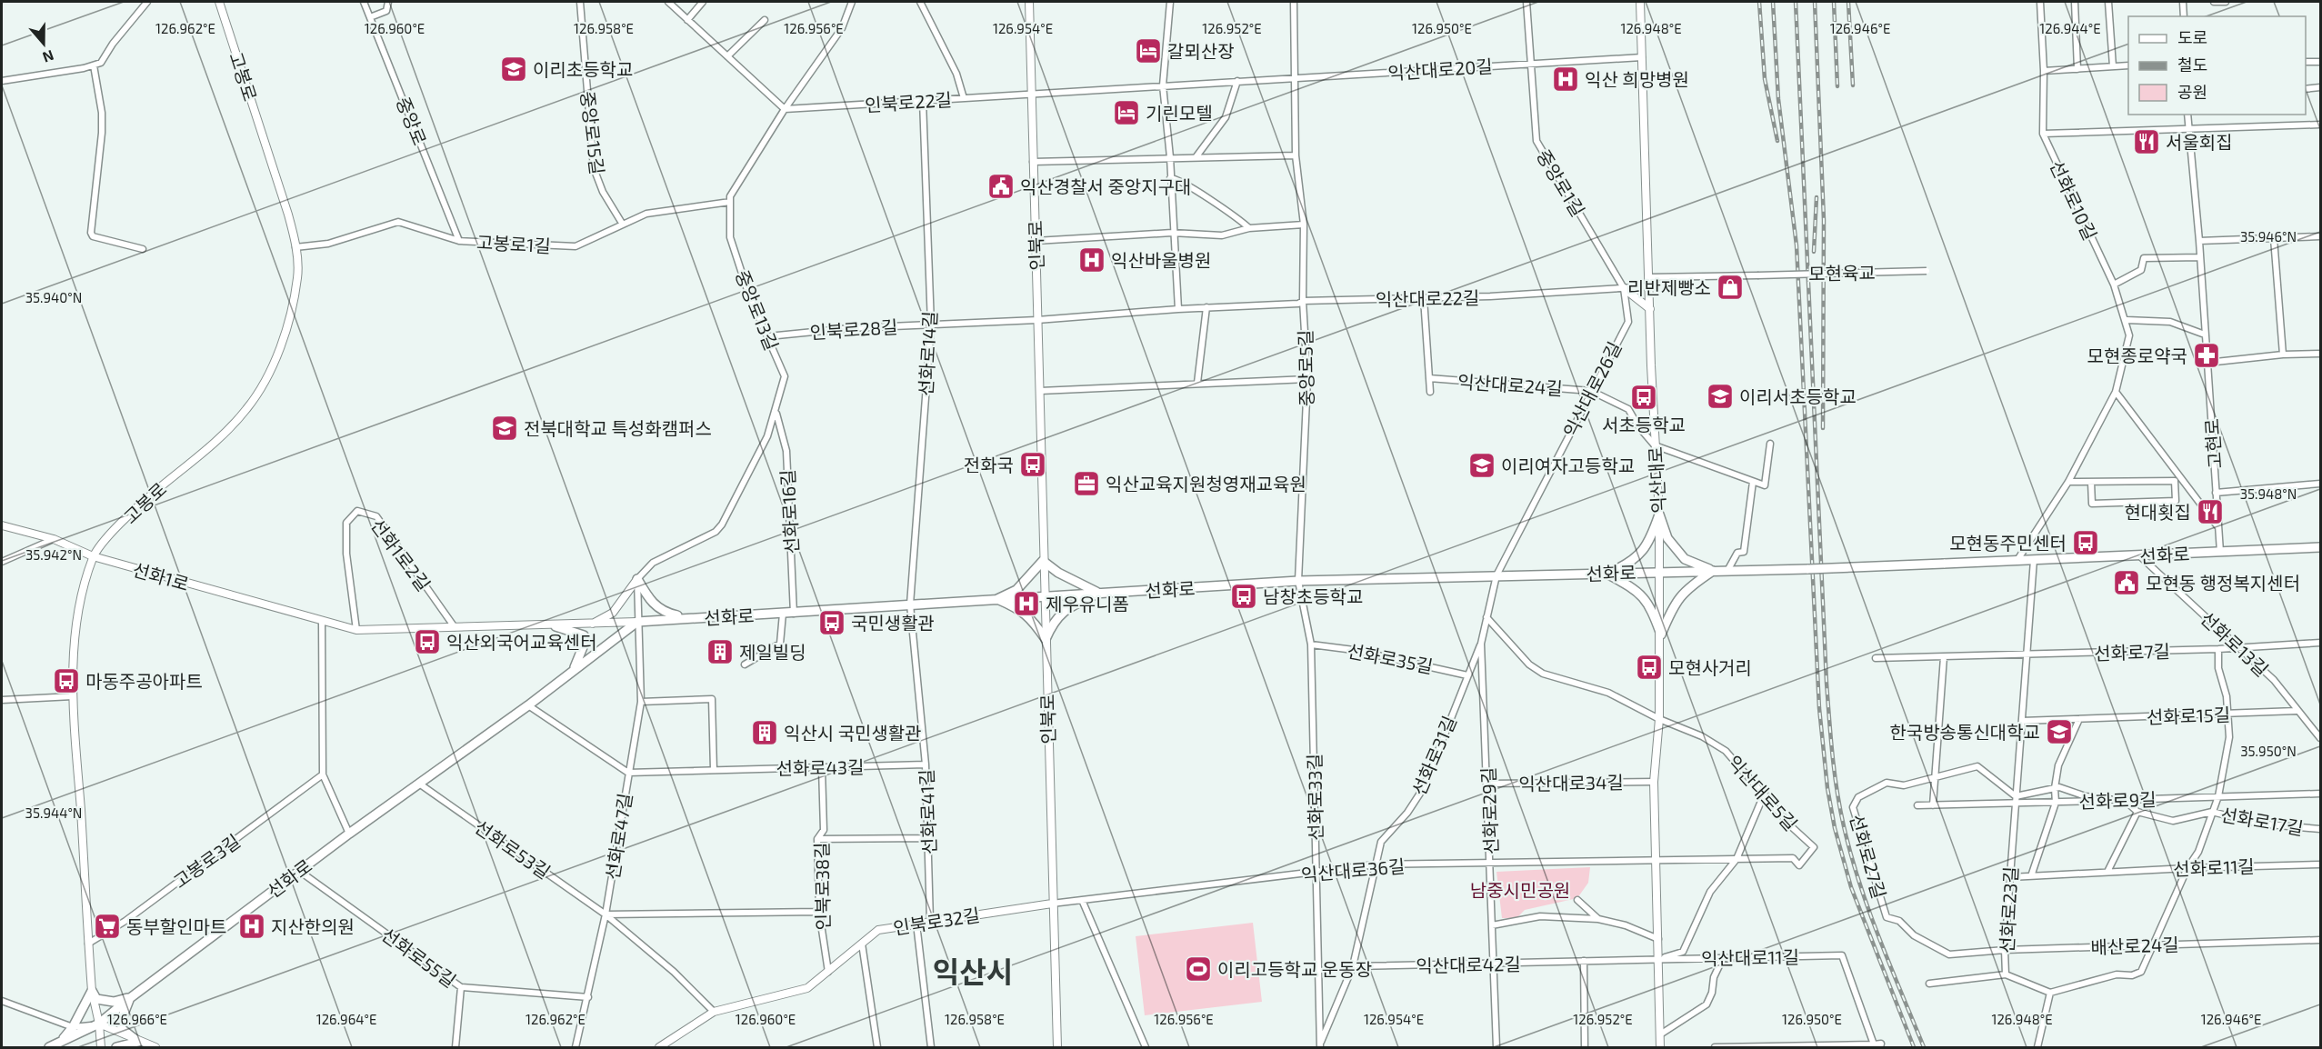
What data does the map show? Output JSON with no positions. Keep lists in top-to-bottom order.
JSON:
{
  "streets": {
    "main road": ["선화로"],
    "street": [
      "익산대로20길",
      "고봉로",
      "인북로22길",
      "중앙로",
      "중앙로15길",
      "중앙로1길",
      "선화로10길",
      "고봉로1길",
      "인북로",
      "모현육교",
      "익산대로22길",
      "중앙로13길",
      "인북로28길",
      "선화로14길",
      "중앙로5길",
      "익산대로24길",
      "익산대로26길",
      "고현로",
      "익산대로",
      "선화로16길",
      "선화1로2길",
      "선화1로",
      "선화로13길",
      "선화로7길",
      "선화로35길",
      "선화로15길",
      "선화로31길",
      "선화로43길",
      "익산대로34길",
      "익산대로5길",
      "선화로33길",
      "선화로9길",
      "선화로29길",
      "선화로41길",
      "선화로17길",
      "선화로47길",
      "선화로53길",
      "선화로27길",
      "고봉로3길",
      "선화로11길",
      "익산대로36길",
      "인북로38길",
      "선화로23길",
      "인북로32길",
      "배산로24길",
      "선화로55길",
      "익산대로11길",
      "익산대로42길"
    ]
  },
  "crossings": [
    ["익산대로20길", "인북로22길"],
    ["익산대로20길", "중앙로1길"],
    ["익산대로20길", "인북로"],
    ["익산대로20길", "중앙로5길"],
    ["익산대로20길", "익산대로"],
    ["고봉로", "고봉로1길"],
    ["고봉로", "선화로"],
    ["고봉로", "선화1로"],
    ["고봉로", "고봉로3길"],
    ["인북로22길", "인북로"],
    ["인북로22길", "중앙로13길"],
    ["인북로22길", "선화로14길"],
    ["중앙로", "고봉로1길"],
    ["중앙로15길", "고봉로1길"],
    ["중앙로1길", "익산대로22길"],
    ["중앙로1길", "익산대로26길"],
    ["선화로10길", "선화로"],
    ["고봉로1길", "중앙로13길"],
    ["인북로", "익산대로22길"],
    ["인북로", "인북로28길"],
    ["인북로", "선화로"],
    ["인북로", "익산대로36길"],
    ["인북로", "인북로32길"],
    ["모현육교", "익산대로"],
    ["익산대로22길", "인북로28길"],
    ["익산대로22길", "중앙로5길"],
    ["익산대로22길", "익산대로26길"],
    ["익산대로22길", "익산대로"],
    ["중앙로13길", "인북로28길"],
    ["중앙로13길", "선화로16길"],
    ["인북로28길", "선화로14길"],
    ["선화로14길", "선화로"],
    ["선화로14길", "선화로41길"],
    ["중앙로5길", "선화로"],
    ["중앙로5길", "선화로33길"],
    ["익산대로24길", "익산대로26길"],
    ["익산대로26길", "선화로"],
    ["익산대로26길", "선화로29길"],
    ["고현로", "선화로"],
    ["익산대로", "선화로"],
    ["익산대로", "익산대로34길"],
    ["익산대로", "익산대로5길"],
    ["익산대로", "익산대로36길"],
    ["익산대로", "익산대로11길"],
    ["익산대로", "익산대로42길"],
    ["선화로16길", "선화로"],
    ["선화1로2길", "선화1로"],
    ["선화로", "선화1로"],
    ["선화로", "선화로13길"],
    ["선화로", "선화로33길"],
    ["선화로", "선화로29길"],
    ["선화로", "선화로41길"],
    ["선화로", "선화로47길"],
    ["선화로", "선화로53길"],
    ["선화로", "선화로23길"],
    ["선화로", "선화로55길"],
    ["선화1로", "선화로47길"],
    ["선화로13길", "선화로7길"],
    ["선화로13길", "선화로15길"],
    ["선화로7길", "선화로23길"],
    ["선화로35길", "선화로31길"],
    ["선화로35길", "선화로33길"],
    ["선화로15길", "선화로23길"],
    ["선화로31길", "선화로33길"],
    ["선화로31길", "선화로29길"],
    ["선화로31길", "익산대로36길"],
    ["선화로31길", "익산대로42길"],
    ["선화로43길", "선화로41길"],
    ["선화로43길", "선화로47길"],
    ["선화로43길", "인북로38길"],
    ["익산대로34길", "선화로29길"],
    ["익산대로5길", "선화로29길"],
    ["익산대로5길", "익산대로36길"],
    ["선화로33길", "익산대로36길"],
    ["선화로9길", "선화로17길"],
    ["선화로9길", "선화로23길"],
    ["선화로29길", "익산대로36길"],
    ["선화로29길", "익산대로42길"],
    ["선화로41길", "인북로32길"],
    ["선화로17길", "선화로27길"],
    ["선화로17길", "선화로23길"],
    ["선화로47길", "선화로53길"],
    ["선화로47길", "선화로55길"],
    ["선화로53길", "인북로32길"],
    ["선화로27길", "선화로23길"],
    ["선화로27길", "배산로24길"],
    ["선화로11길", "선화로23길"],
    ["익산대로36길", "인북로32길"],
    ["인북로38길", "인북로32길"],
    ["선화로23길", "배산로24길"],
    ["익산대로11길", "익산대로42길"]
  ],
  "districts": ["익산시"],
  "parks": ["남중시민공원"],
  "places": {
    "hotel": ["갈뫼산장", "기린모텔"],
    "school or university": [
      "이리초등학교",
      "이리서초등학교",
      "전북대학교 특성화캠퍼스",
      "이리여자고등학교",
      "한국방송통신대학교"
    ],
    "hospital": [
      "익산 희망병원",
      "익산바울병원",
      "제우유니폼",
      "지산한의원"
    ],
    "restaurant": ["서울회집", "현대횟집"],
    "public building": ["익산경찰서 중앙지구대", "모현동 행정복지센터"],
    "shop": ["리반제빵소"],
    "pharmacy": ["모현종로약국"],
    "bus stop": [
      "서초등학교",
      "전화국",
      "모현동주민센터",
      "남창초등학교",
      "국민생활관",
      "익산외국어교육센터",
      "모현사거리",
      "마동주공아파트"
    ],
    "office": ["익산교육지원청영재교육원"],
    "building": ["제일빌딩", "익산시 국민생활관"],
    "supermarket": ["동부할인마트"],
    "sports": ["이리고등학교 운동장"]
  },
  "legend": ["도로", "철도", "공원"],
  "north": "bottom",
  "coordinates": [
    "126.944°E",
    "126.962°E",
    "126.960°E",
    "126.958°E",
    "126.956°E",
    "126.954°E",
    "126.952°E",
    "126.950°E",
    "126.948°E",
    "126.946°E",
    "35.946°N",
    "35.940°N",
    "35.948°N",
    "35.942°N",
    "35.950°N",
    "35.944°N",
    "126.966°E",
    "126.964°E"
  ]
}
